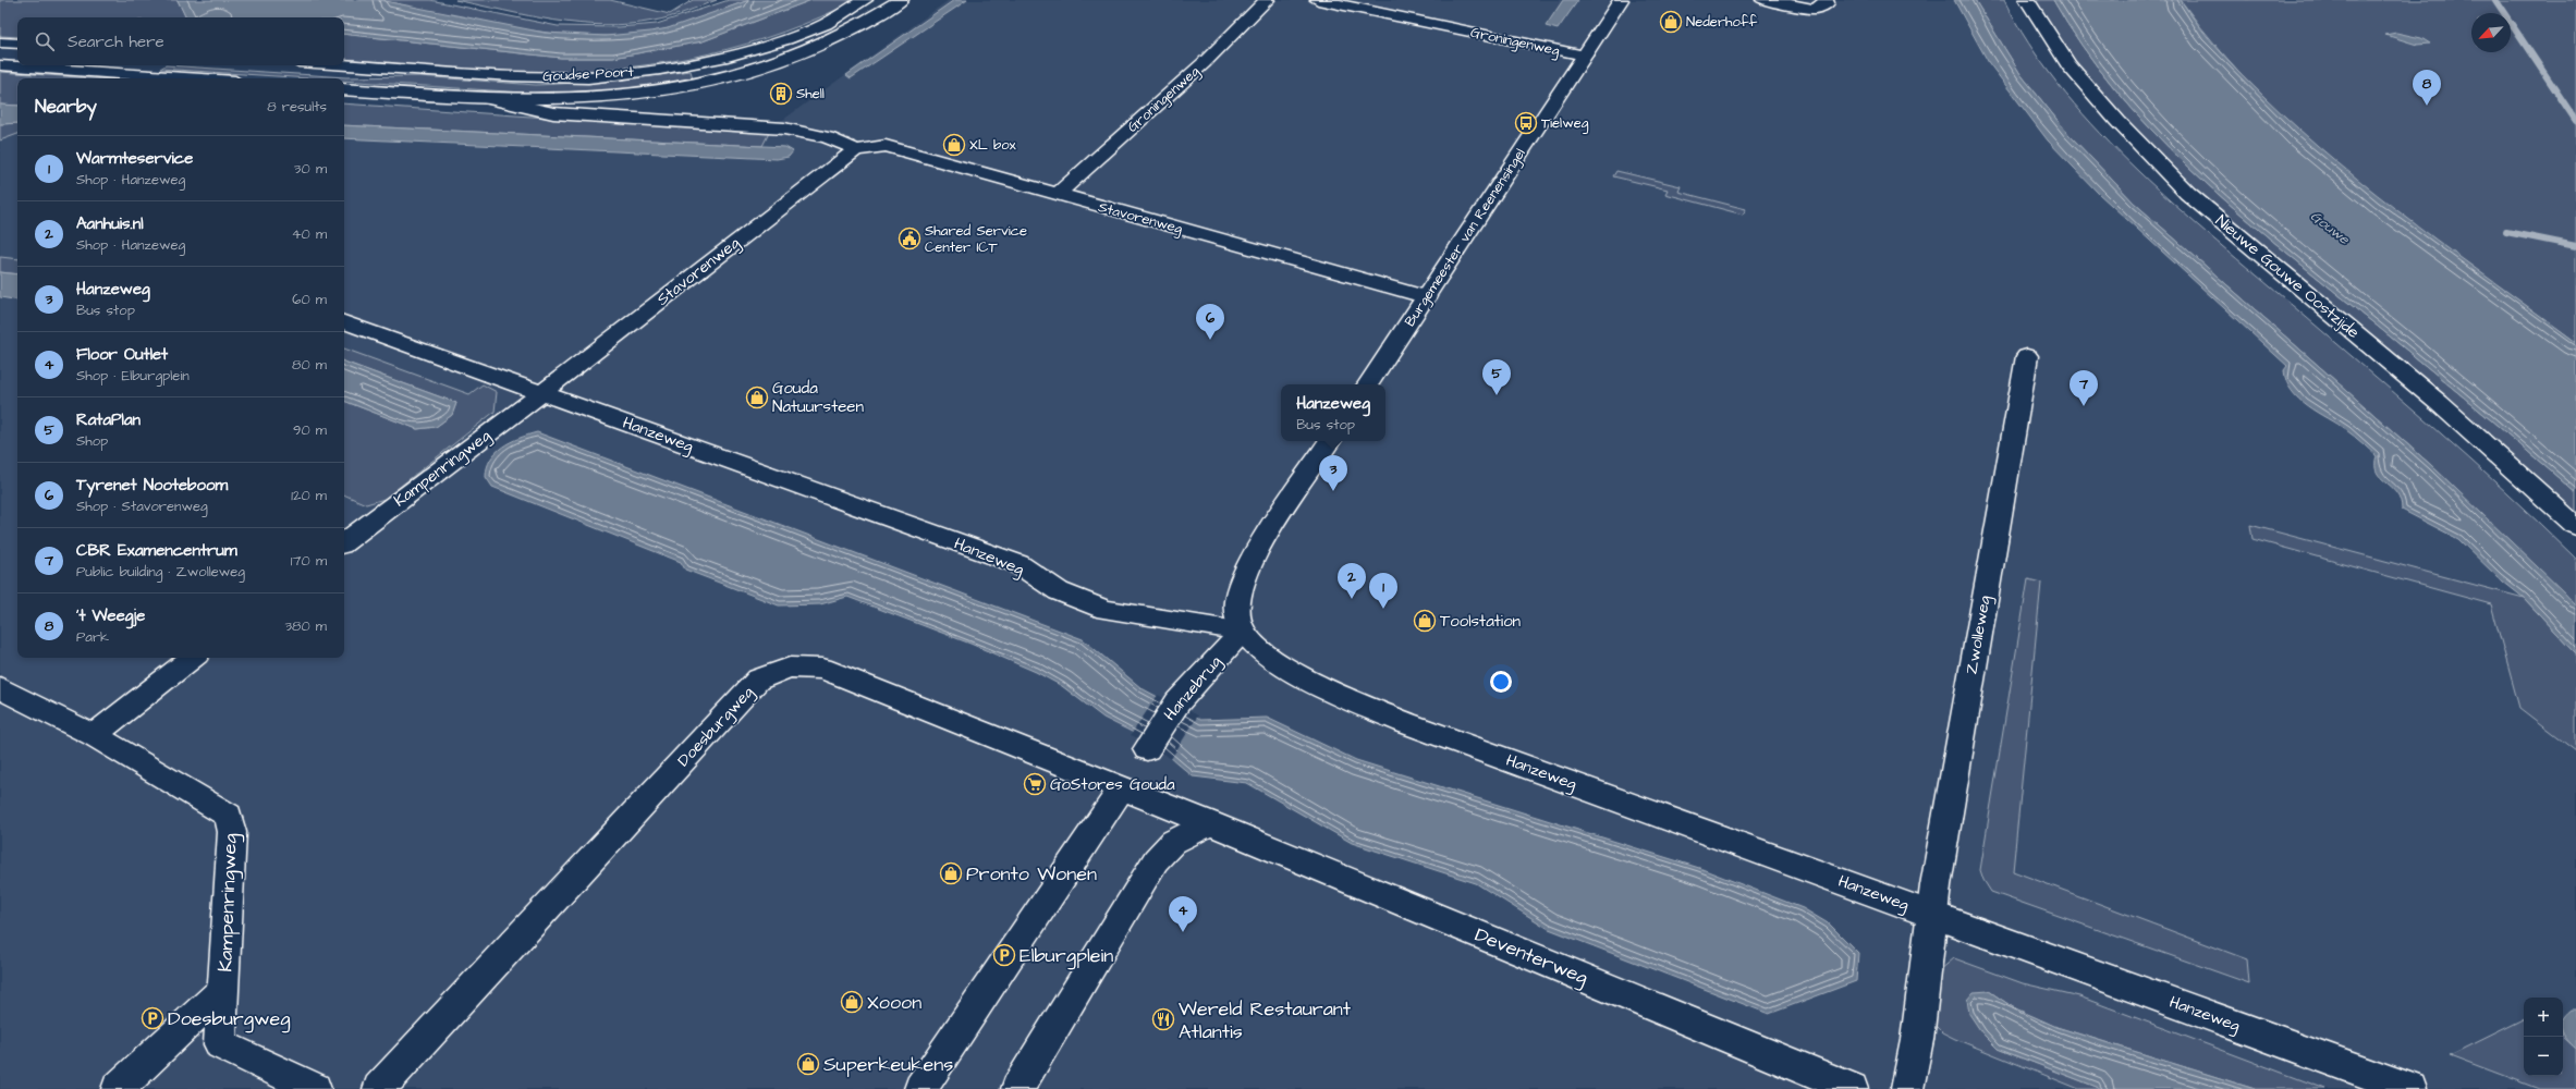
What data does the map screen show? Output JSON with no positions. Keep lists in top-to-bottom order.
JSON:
{
  "streets": {
    "street": [
      "Groningenweg",
      "Goudse Poort",
      "Stavorenweg",
      "Burgemeester van Reenensingel",
      "Nieuwe Gouwe Oostzijde",
      "Hanzeweg",
      "Kampenringweg",
      "Zwolleweg",
      "Hanzebrug",
      "Doesburgweg",
      "Deventerweg"
    ]
  },
  "crossings": [
    ["Groningenweg", "Stavorenweg"],
    ["Groningenweg", "Burgemeester van Reenensingel"],
    ["Goudse Poort", "Stavorenweg"],
    ["Stavorenweg", "Burgemeester van Reenensingel"],
    ["Stavorenweg", "Hanzeweg"],
    ["Stavorenweg", "Kampenringweg"],
    ["Hanzeweg", "Kampenringweg"],
    ["Hanzeweg", "Zwolleweg"],
    ["Hanzeweg", "Hanzebrug"],
    ["Doesburgweg", "Deventerweg"]
  ],
  "water": ["Gouwe"],
  "places": {
    "shop": [
      "Nederhoff",
      "XL box",
      "Gouda Natuursteen",
      "Toolstation",
      "Pronto Wonen",
      "Xooon",
      "Superkeukens"
    ],
    "building": ["Shell"],
    "bus stop": ["Tielweg"],
    "public building": ["Shared Service Center ICT"],
    "supermarket": ["GoStores Gouda"],
    "parking": ["Elburgplein", "Doesburgweg"],
    "restaurant": ["Wereld Restaurant Atlantis"]
  },
  "north": "bottom left",
  "page": {
    "search": "Search here",
    "pins": [
      "8",
      "6",
      "5",
      "7",
      "3",
      "2",
      "1",
      "4"
    ],
    "heading": ["Nearby", "8 results"],
    "list": [
      {
        "mark": "1",
        "name": "Warmteservice",
        "note": "Shop · Hanzeweg",
        "value": "30 m"
      },
      {
        "mark": "2",
        "name": "Aanhuis.nl",
        "note": "Shop · Hanzeweg",
        "value": "40 m"
      },
      {
        "mark": "3",
        "name": "Hanzeweg",
        "note": "Bus stop",
        "value": "60 m"
      },
      {
        "mark": "4",
        "name": "Floor Outlet",
        "note": "Shop · Elburgplein",
        "value": "80 m"
      },
      {
        "mark": "5",
        "name": "RataPlan",
        "note": "Shop",
        "value": "90 m"
      },
      {
        "mark": "6",
        "name": "Tyrenet Nooteboom",
        "note": "Shop · Stavorenweg",
        "value": "120 m"
      },
      {
        "mark": "7",
        "name": "CBR Examencentrum",
        "note": "Public building · Zwolleweg",
        "value": "170 m"
      },
      {
        "mark": "8",
        "name": "'t Weegje",
        "note": "Park",
        "value": "380 m"
      }
    ],
    "popup": ["Hanzeweg", "Bus stop"],
    "map_buttons": ["+", "−"]
  }
}
